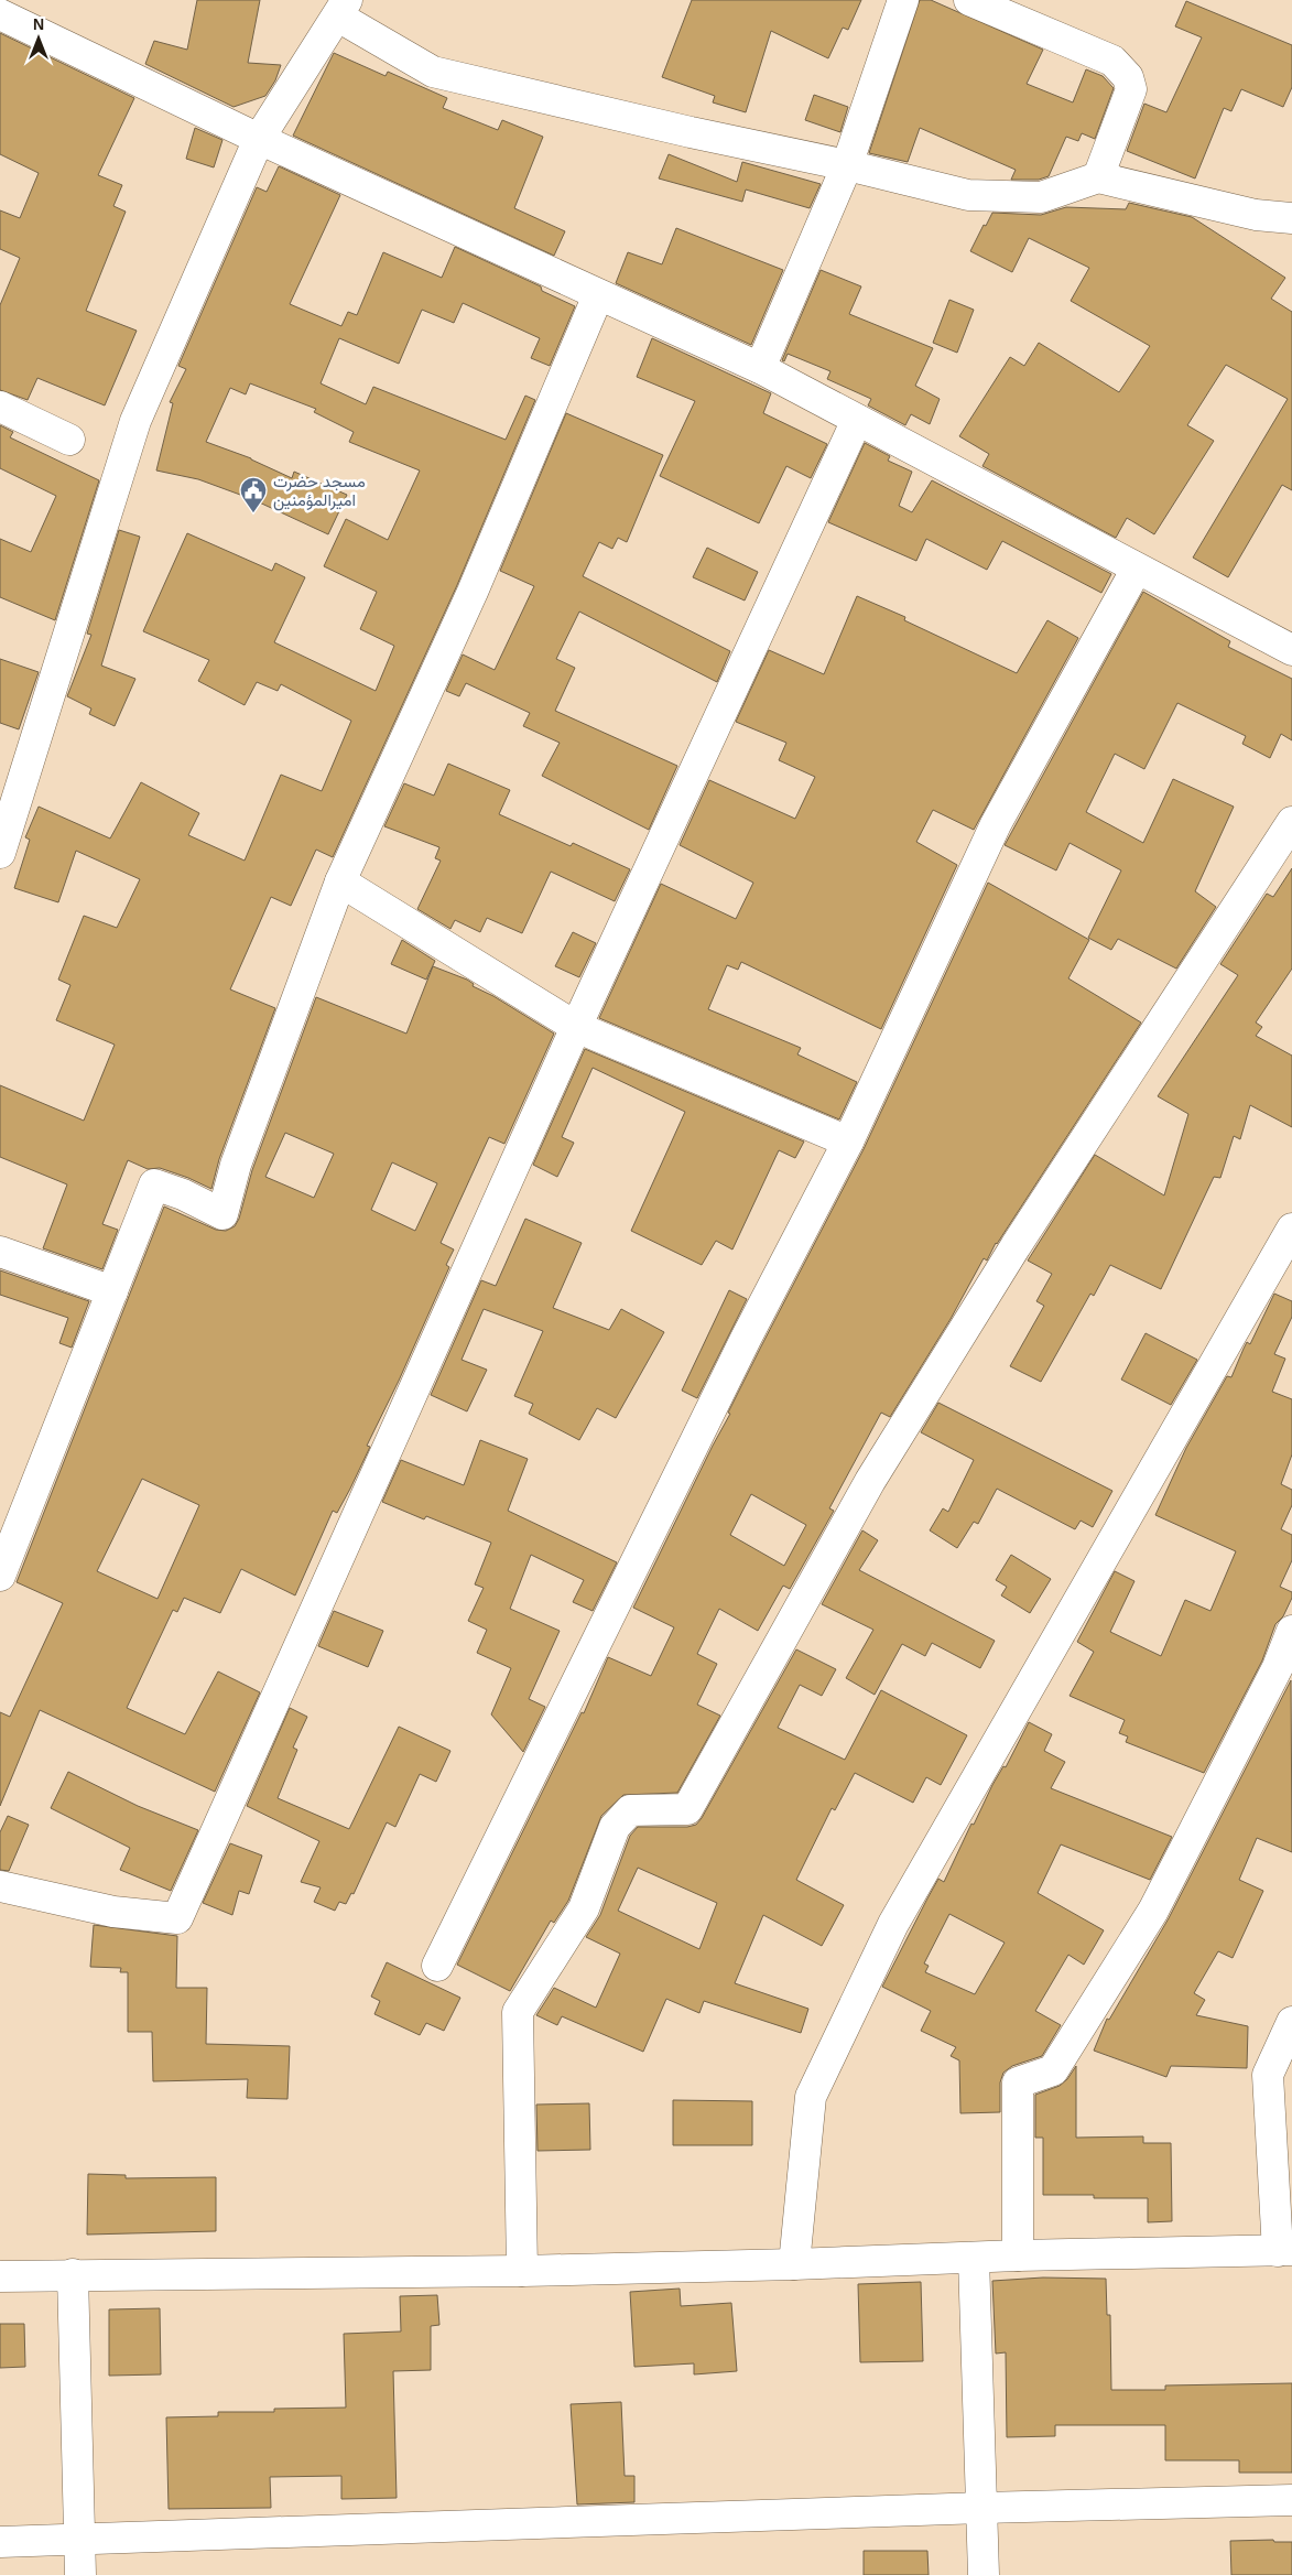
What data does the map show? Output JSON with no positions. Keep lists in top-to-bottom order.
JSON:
{
  "places": {
    "public building": ["مسجد حضرت امیرالمؤمنین"]
  },
  "north": "top"
}
